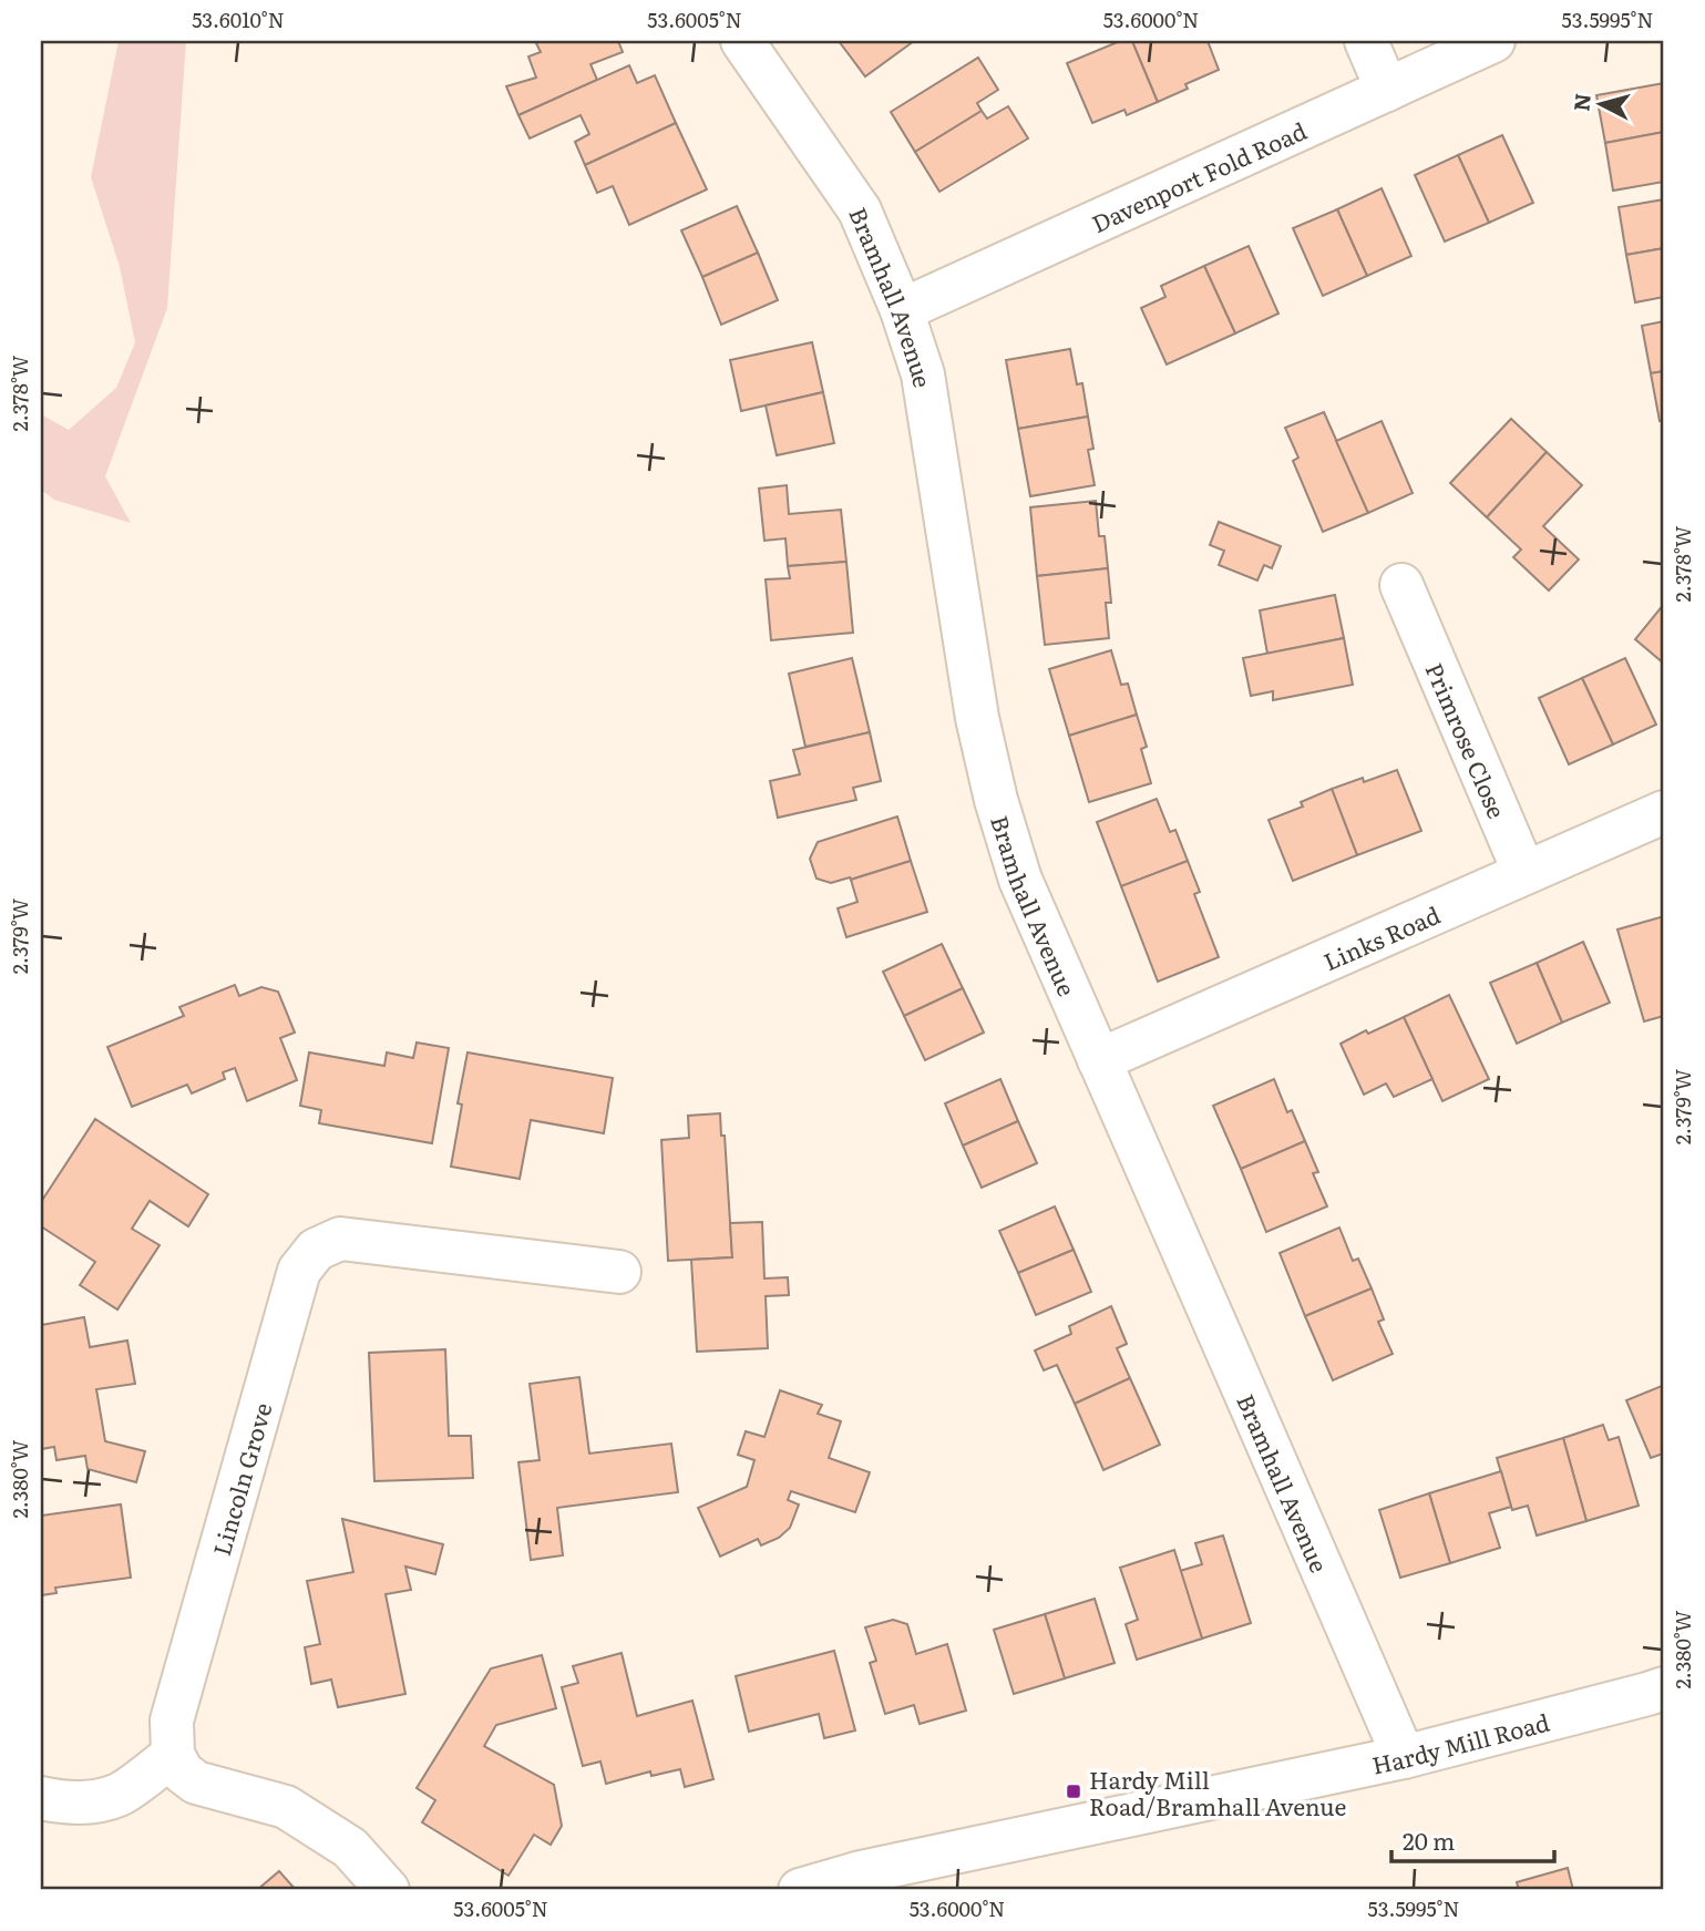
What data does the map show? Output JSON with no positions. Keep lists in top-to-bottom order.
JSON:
{
  "streets": {
    "street": [
      "Davenport Fold Road",
      "Bramhall Avenue",
      "Primrose Close",
      "Links Road",
      "Lincoln Grove",
      "Hardy Mill Road"
    ]
  },
  "crossings": [
    ["Davenport Fold Road", "Bramhall Avenue"],
    ["Bramhall Avenue", "Links Road"],
    ["Bramhall Avenue", "Hardy Mill Road"],
    ["Primrose Close", "Links Road"]
  ],
  "places": {
    "transit": ["Hardy Mill Road/Bramhall Avenue"]
  },
  "scale_bar": "20 m",
  "north": "left",
  "coordinates": [
    "53.6010°N",
    "53.6005°N",
    "53.6000°N",
    "53.5995°N",
    "2.378°W",
    "2.379°W",
    "2.380°W"
  ]
}
